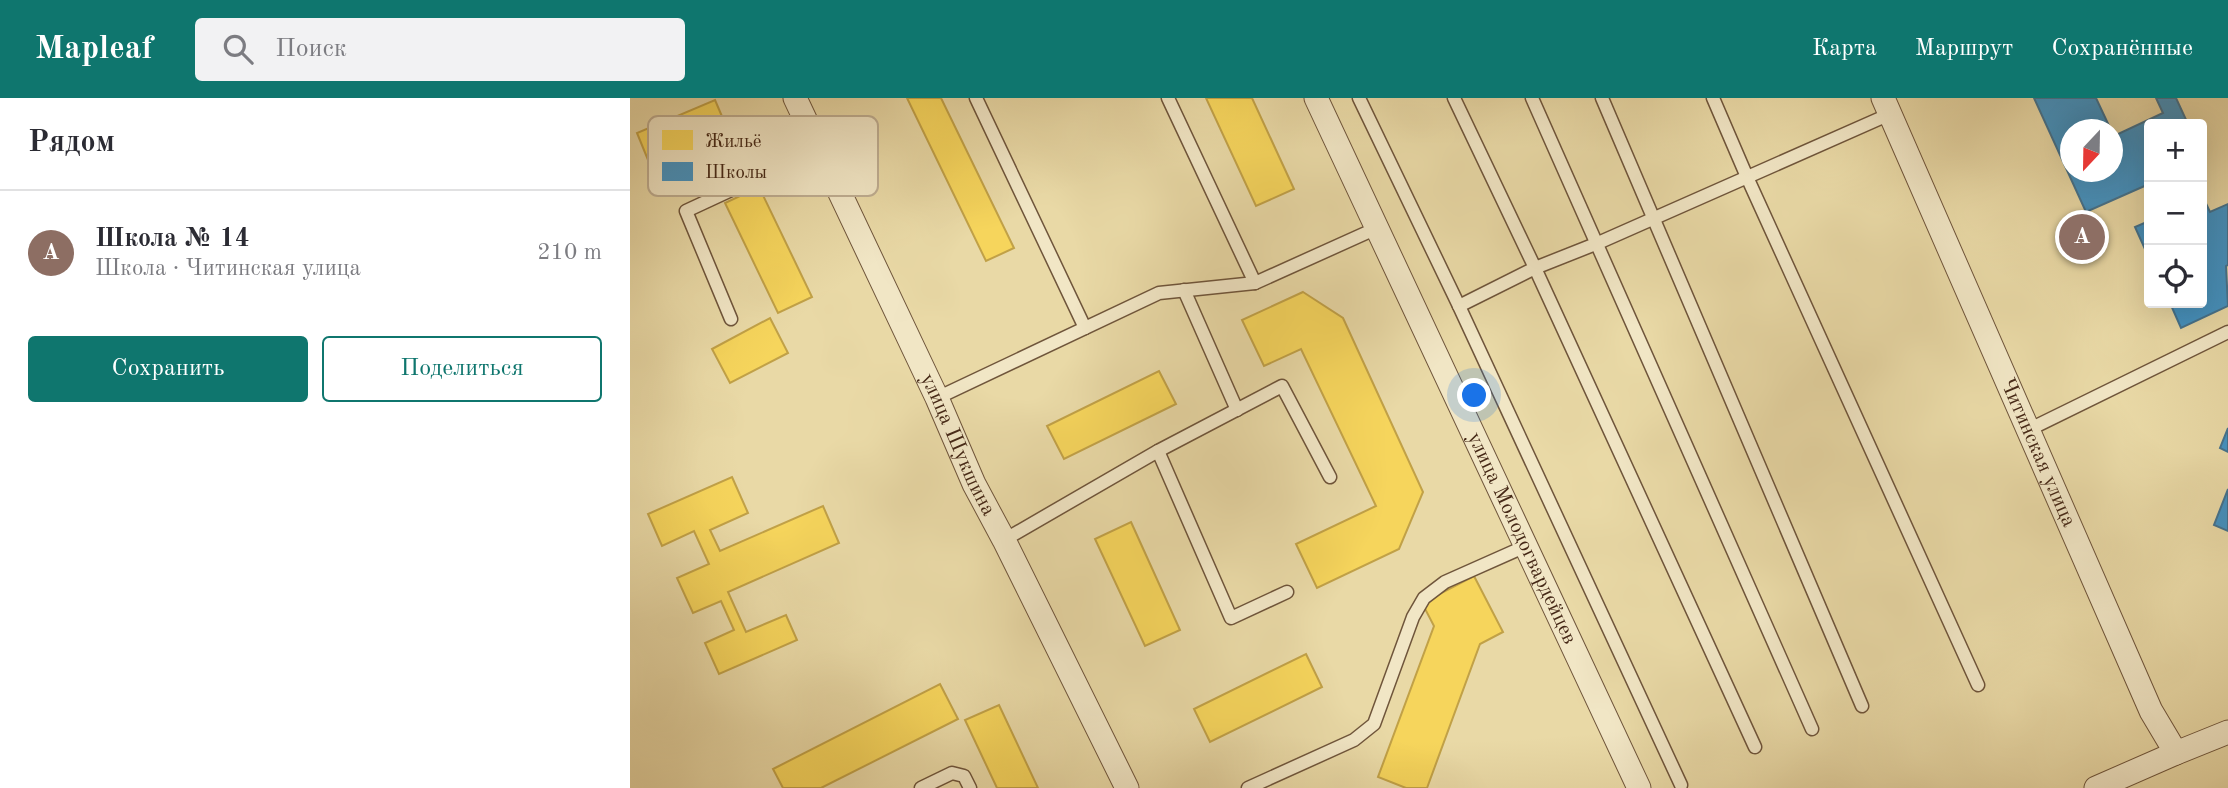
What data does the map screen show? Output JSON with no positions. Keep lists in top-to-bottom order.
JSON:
{
  "streets": {
    "street": ["улица Шукшина", "Читинская улица", "улица Молодогвардейцев"]
  },
  "legend": ["Жильё", "Школы"],
  "north": "bottom",
  "page": {
    "header": "Mapleaf",
    "search": "Поиск",
    "nav": ["Карта", "Маршрут", "Сохранённые"],
    "heading": "Рядом",
    "map_buttons": ["+", "−"],
    "list": [
      {
        "mark": "A",
        "name": "Школа № 14",
        "note": "Школа · Читинская улица",
        "value": "210 m"
      }
    ],
    "pins": "A",
    "buttons": ["Сохранить", "Поделиться"]
  }
}
